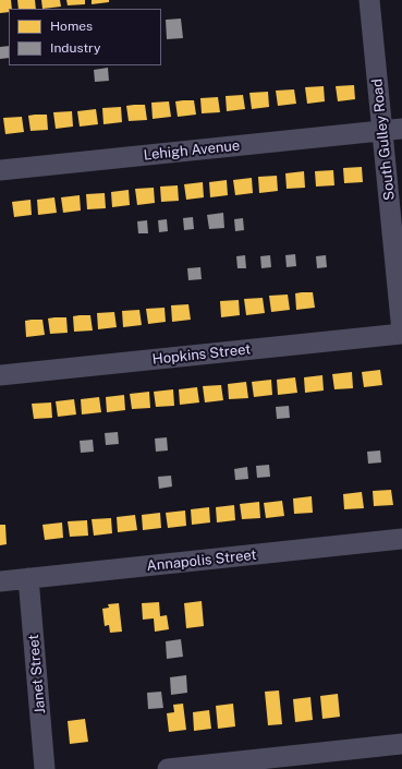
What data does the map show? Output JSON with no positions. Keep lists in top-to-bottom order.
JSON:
{
  "streets": {
    "street": [
      "South Gulley Road",
      "Lehigh Avenue",
      "Hopkins Street",
      "Annapolis Street",
      "Janet Street"
    ]
  },
  "crossings": [
    ["South Gulley Road", "Lehigh Avenue"],
    ["South Gulley Road", "Hopkins Street"],
    ["Annapolis Street", "Janet Street"]
  ],
  "legend": ["Homes", "Industry"]
}
